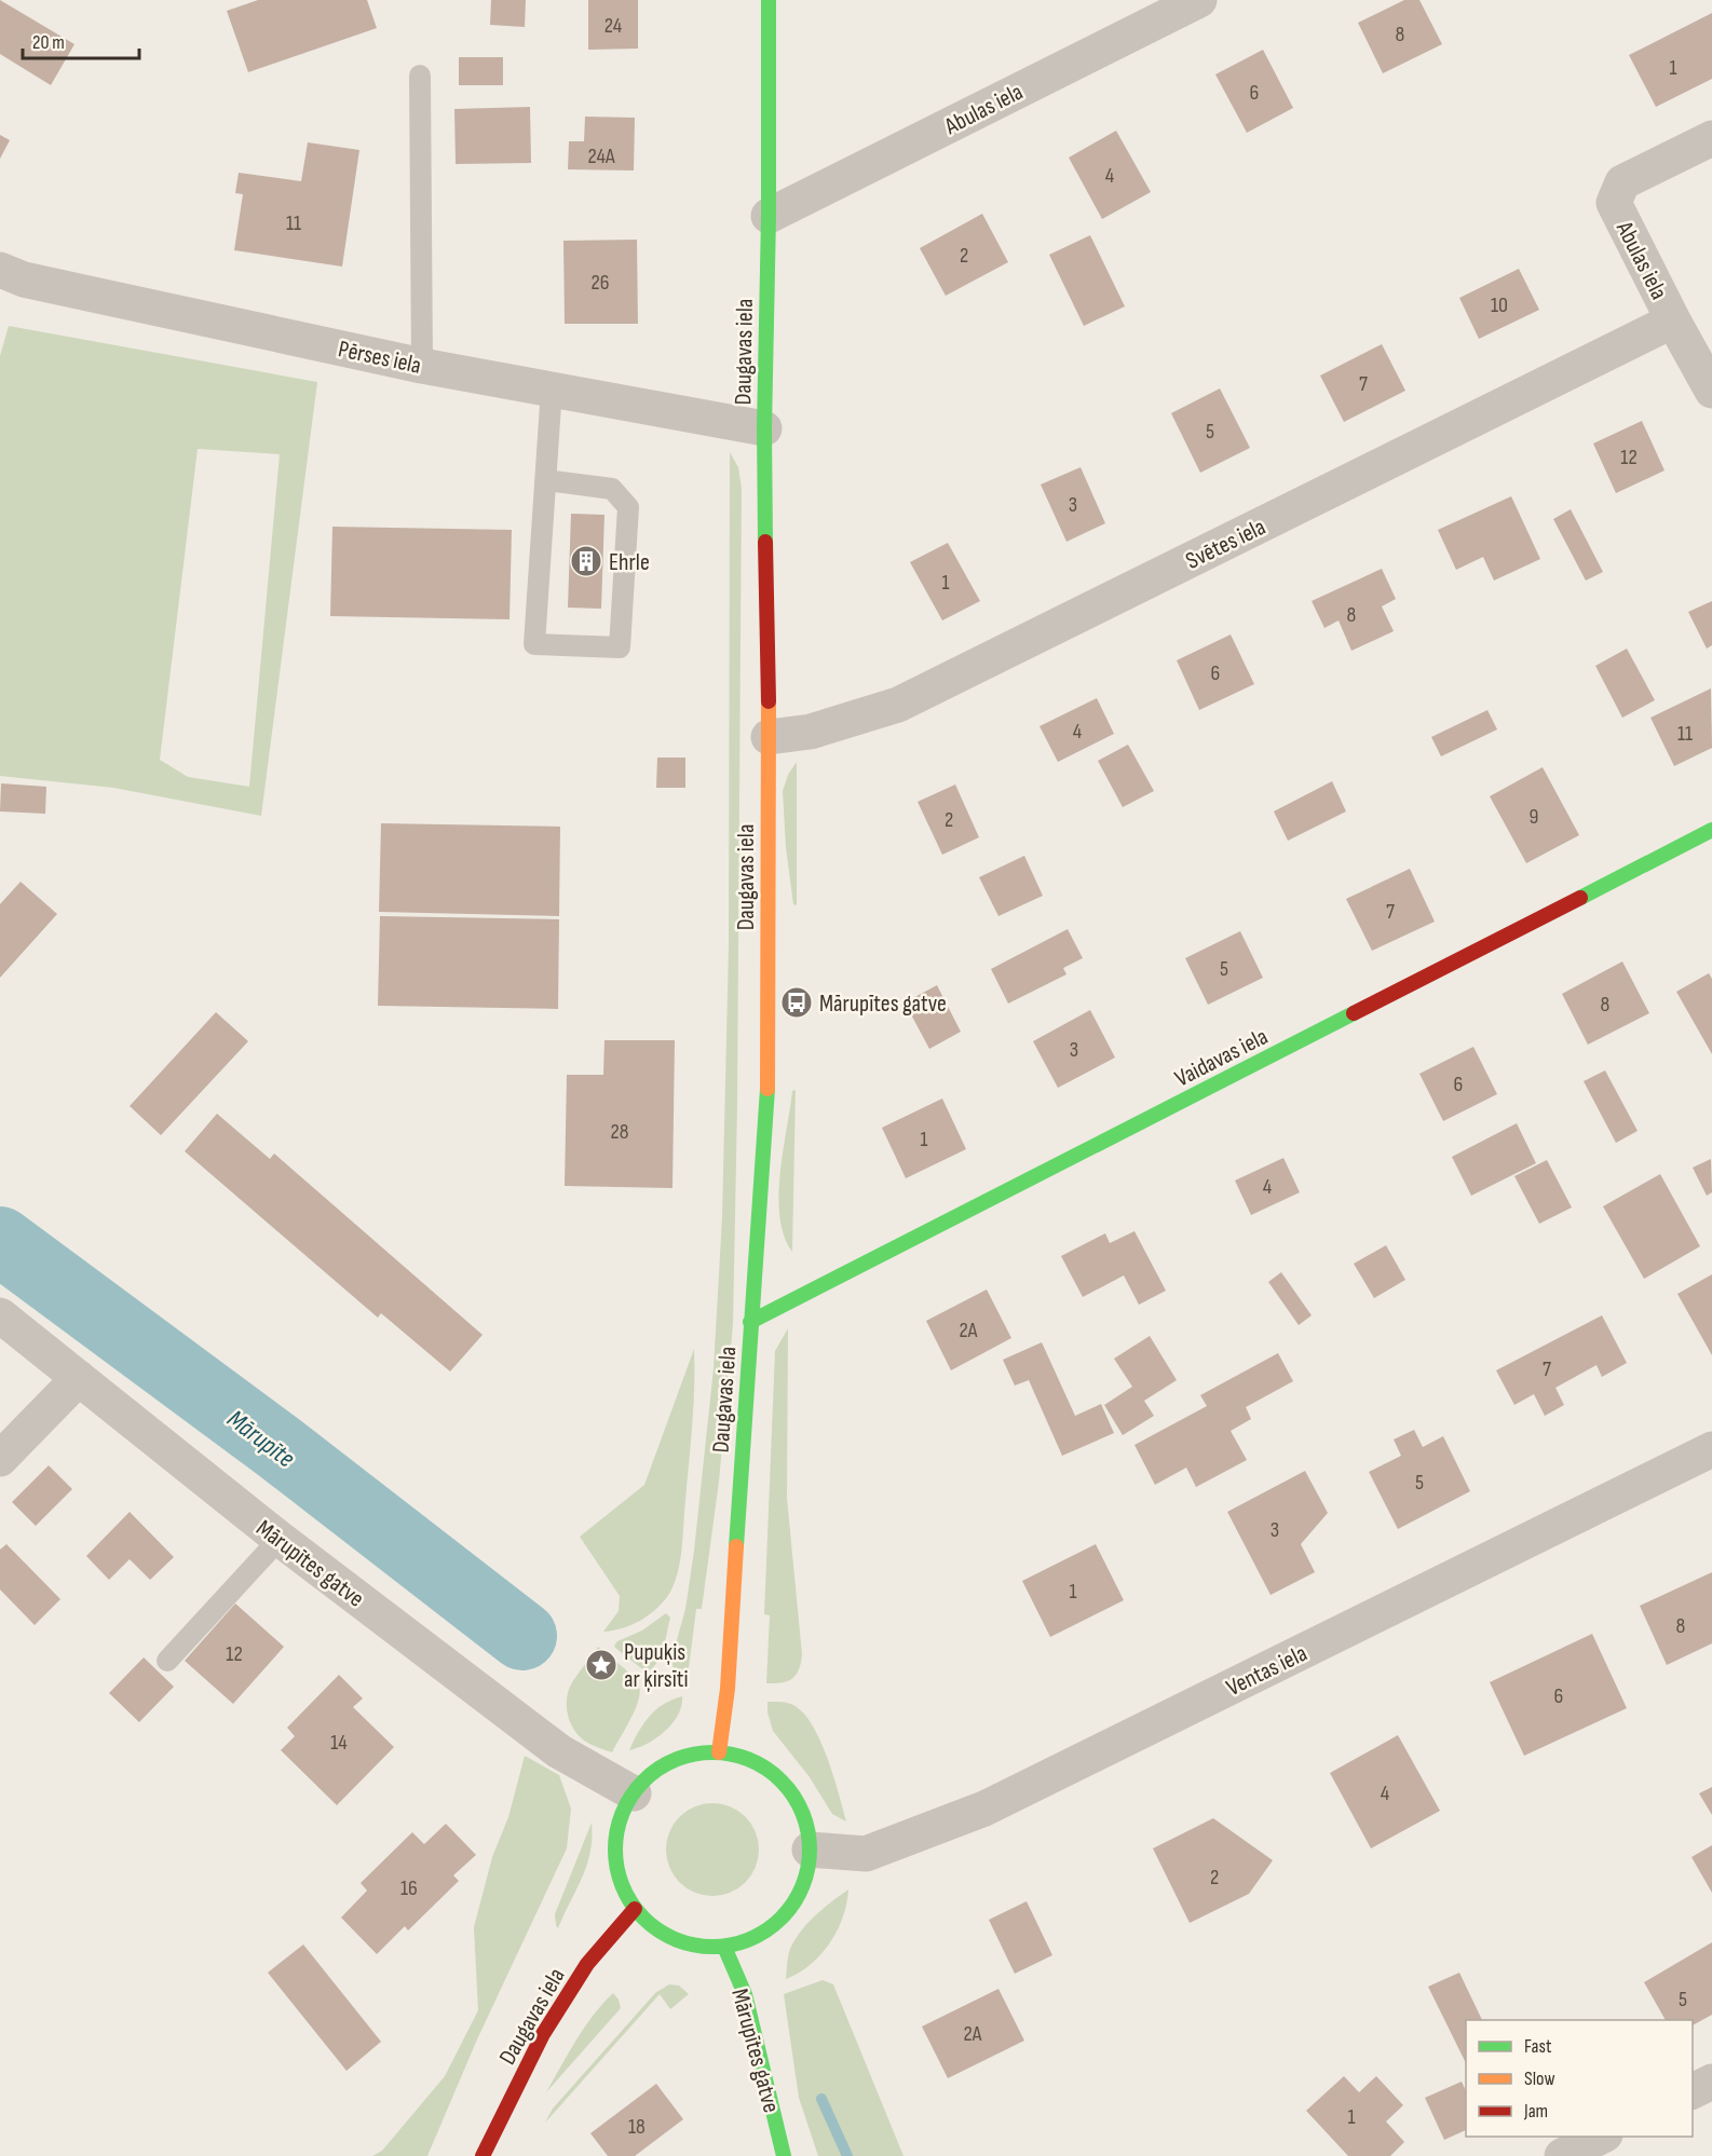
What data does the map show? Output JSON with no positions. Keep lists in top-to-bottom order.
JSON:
{
  "streets": {
    "main road": ["Daugavas iela", "Vaidavas iela", "Mārupītes gatve"],
    "street": [
      "Abulas iela",
      "Pērses iela",
      "Svētes iela",
      "Ventas iela"
    ]
  },
  "crossings": [
    ["Abulas iela", "Daugavas iela"],
    ["Abulas iela", "Svētes iela"],
    ["Daugavas iela", "Pērses iela"],
    ["Daugavas iela", "Svētes iela"],
    ["Daugavas iela", "Vaidavas iela"],
    ["Daugavas iela", "Mārupītes gatve"],
    ["Daugavas iela", "Ventas iela"],
    ["Mārupītes gatve", "Ventas iela"]
  ],
  "water": ["Mārupīte"],
  "places": {
    "building": ["Ehrle"],
    "bus stop": ["Mārupītes gatve"],
    "place": ["Pupuķis ar ķirsīti"]
  },
  "house_numbers": [
    "24",
    "8",
    "1",
    "6",
    "24A",
    "4",
    "11",
    "2",
    "26",
    "10",
    "7",
    "5",
    "12",
    "3",
    "1",
    "8",
    "6",
    "4",
    "11",
    "9",
    "2",
    "7",
    "5",
    "8",
    "3",
    "6",
    "28",
    "1",
    "4",
    "2A",
    "7",
    "5",
    "3",
    "1",
    "8",
    "12",
    "6",
    "14",
    "4",
    "2",
    "16",
    "5",
    "2A",
    "1",
    "18"
  ],
  "legend": ["Fast", "Slow", "Jam"],
  "scale_bar": "20 m"
}
